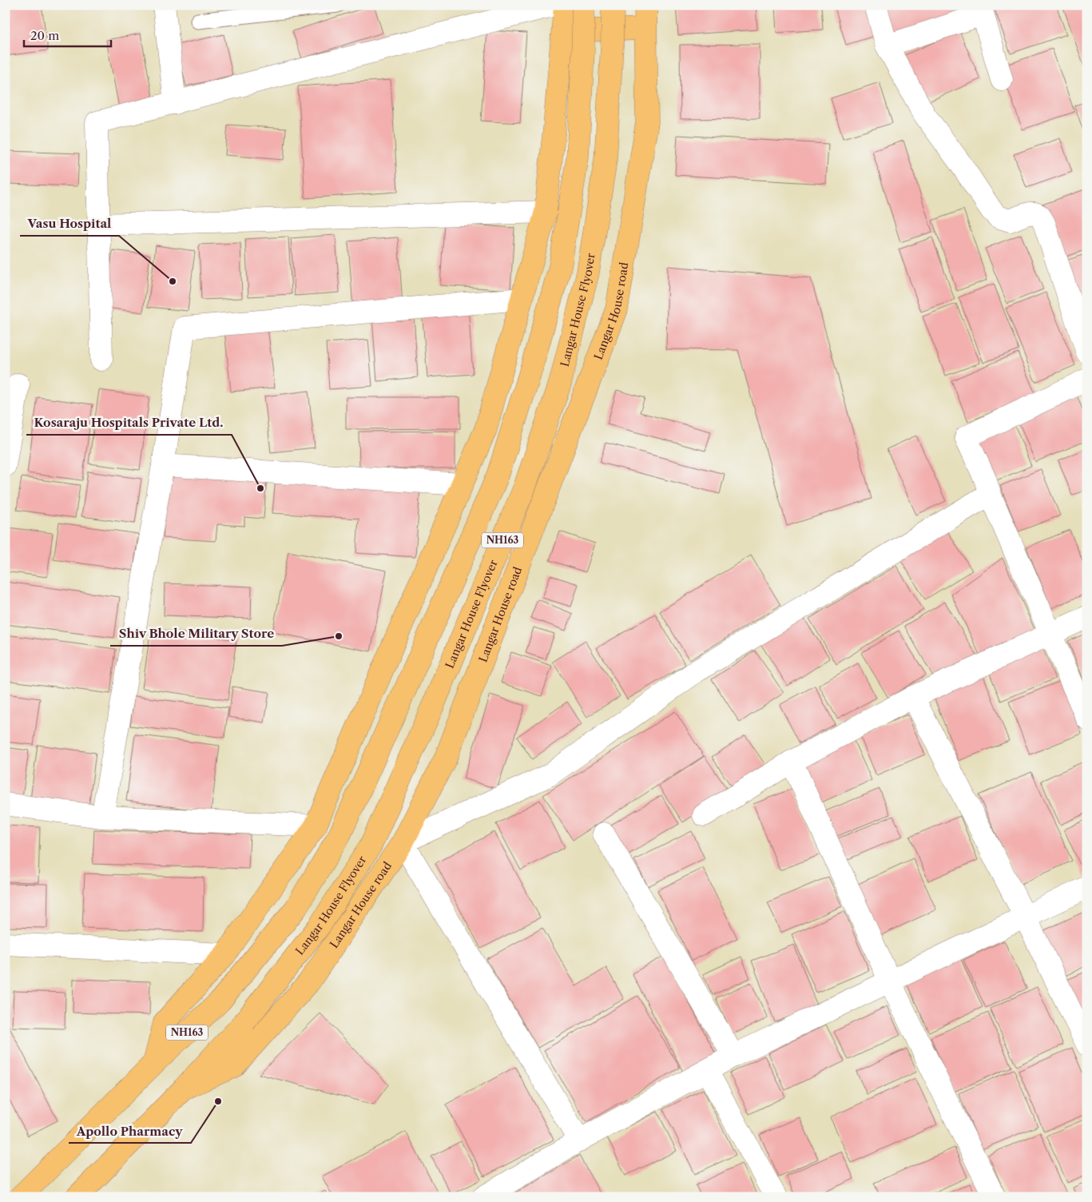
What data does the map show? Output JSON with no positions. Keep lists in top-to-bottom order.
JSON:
{
  "streets": {
    "main road": ["Langar House Flyover", "Langar House road", "NH163"]
  },
  "crossings": [
    ["Langar House Flyover", "Langar House road"],
    ["Langar House Flyover", "NH163"],
    ["Langar House road", "NH163"]
  ],
  "places": [
    "Vasu Hospital",
    "Kosaraju Hospitals Private Ltd.",
    "Shiv Bhole Military Store",
    "Apollo Pharmacy"
  ],
  "scale_bar": "20 m"
}
